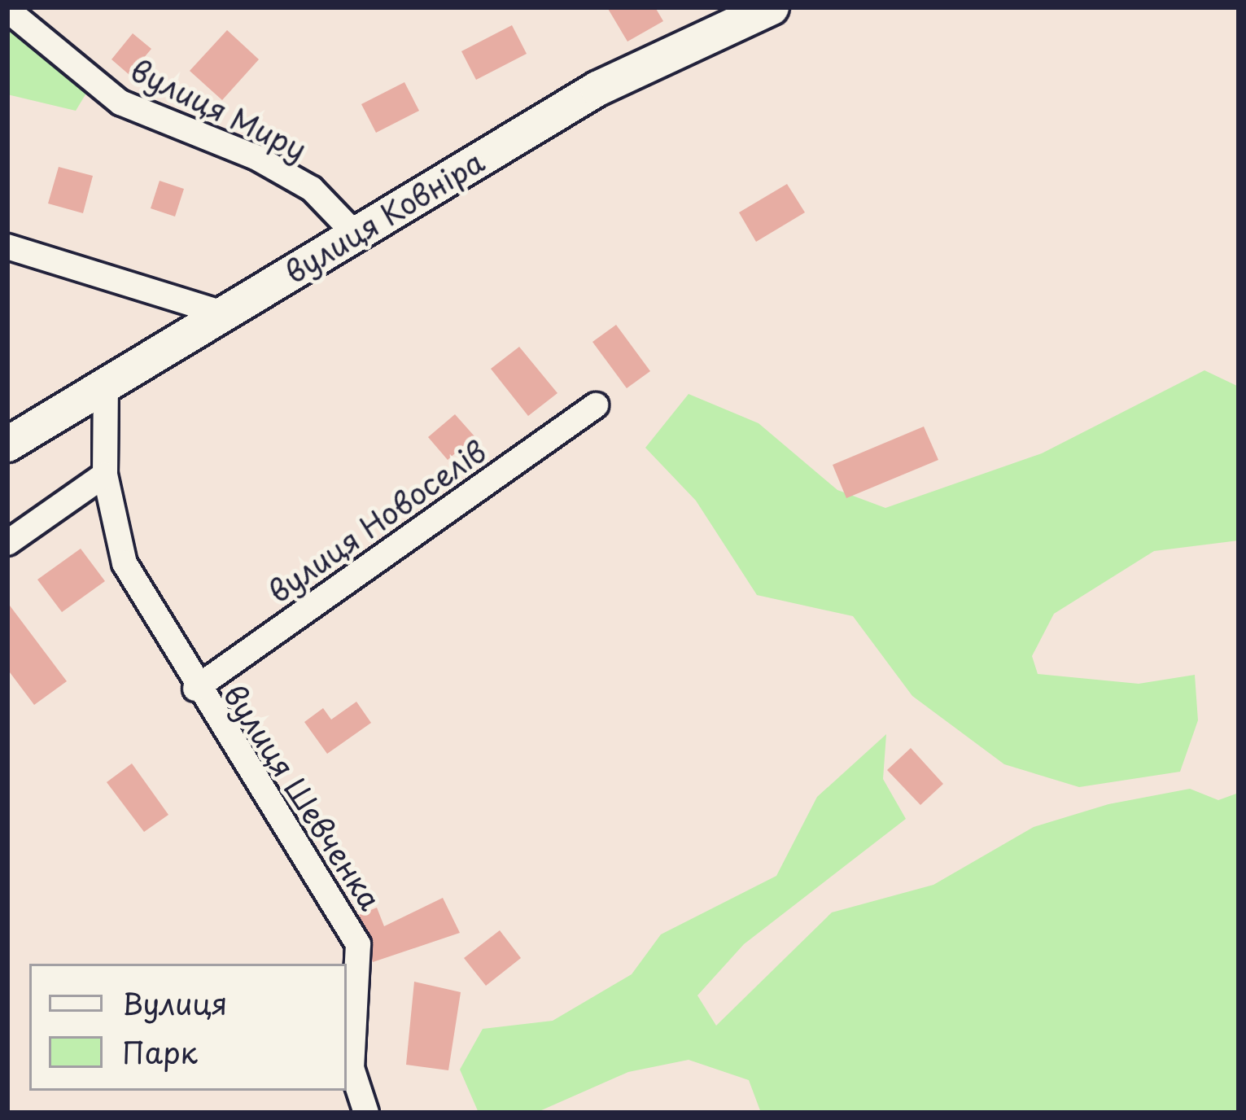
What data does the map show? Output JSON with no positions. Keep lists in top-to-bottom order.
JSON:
{
  "streets": {
    "street": [
      "вулиця Миру",
      "вулиця Ковніра",
      "вулиця Новоселів",
      "вулиця Шевченка"
    ]
  },
  "crossings": [
    ["вулиця Миру", "вулиця Ковніра"],
    ["вулиця Ковніра", "вулиця Шевченка"],
    ["вулиця Новоселів", "вулиця Шевченка"]
  ],
  "legend": ["Вулиця", "Парк"]
}
